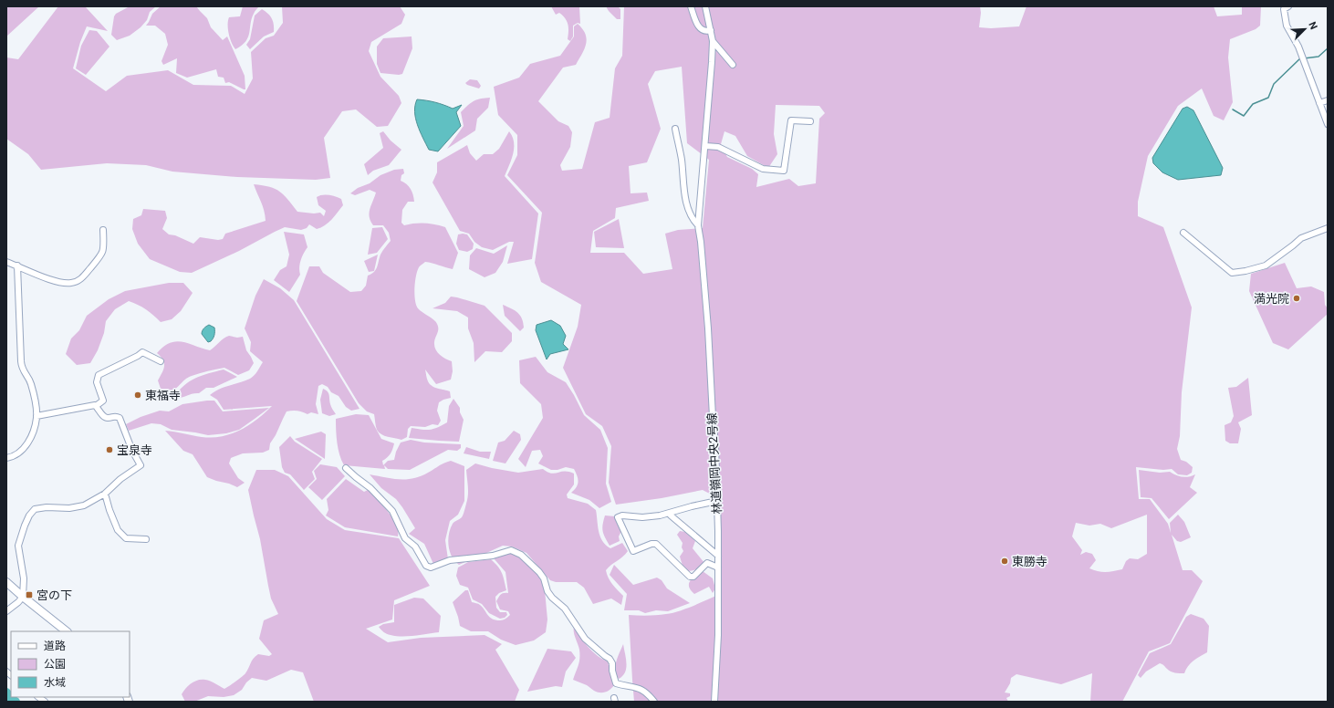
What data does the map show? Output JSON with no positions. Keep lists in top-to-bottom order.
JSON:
{
  "streets": {
    "street": ["林道嶺岡中央2号線"]
  },
  "places": {
    "other": [
      "満光院",
      "東福寺",
      "宝泉寺",
      "東勝寺"
    ],
    "transit": ["宮の下"]
  },
  "legend": ["道路", "公園", "水域"],
  "north": "top right"
}
